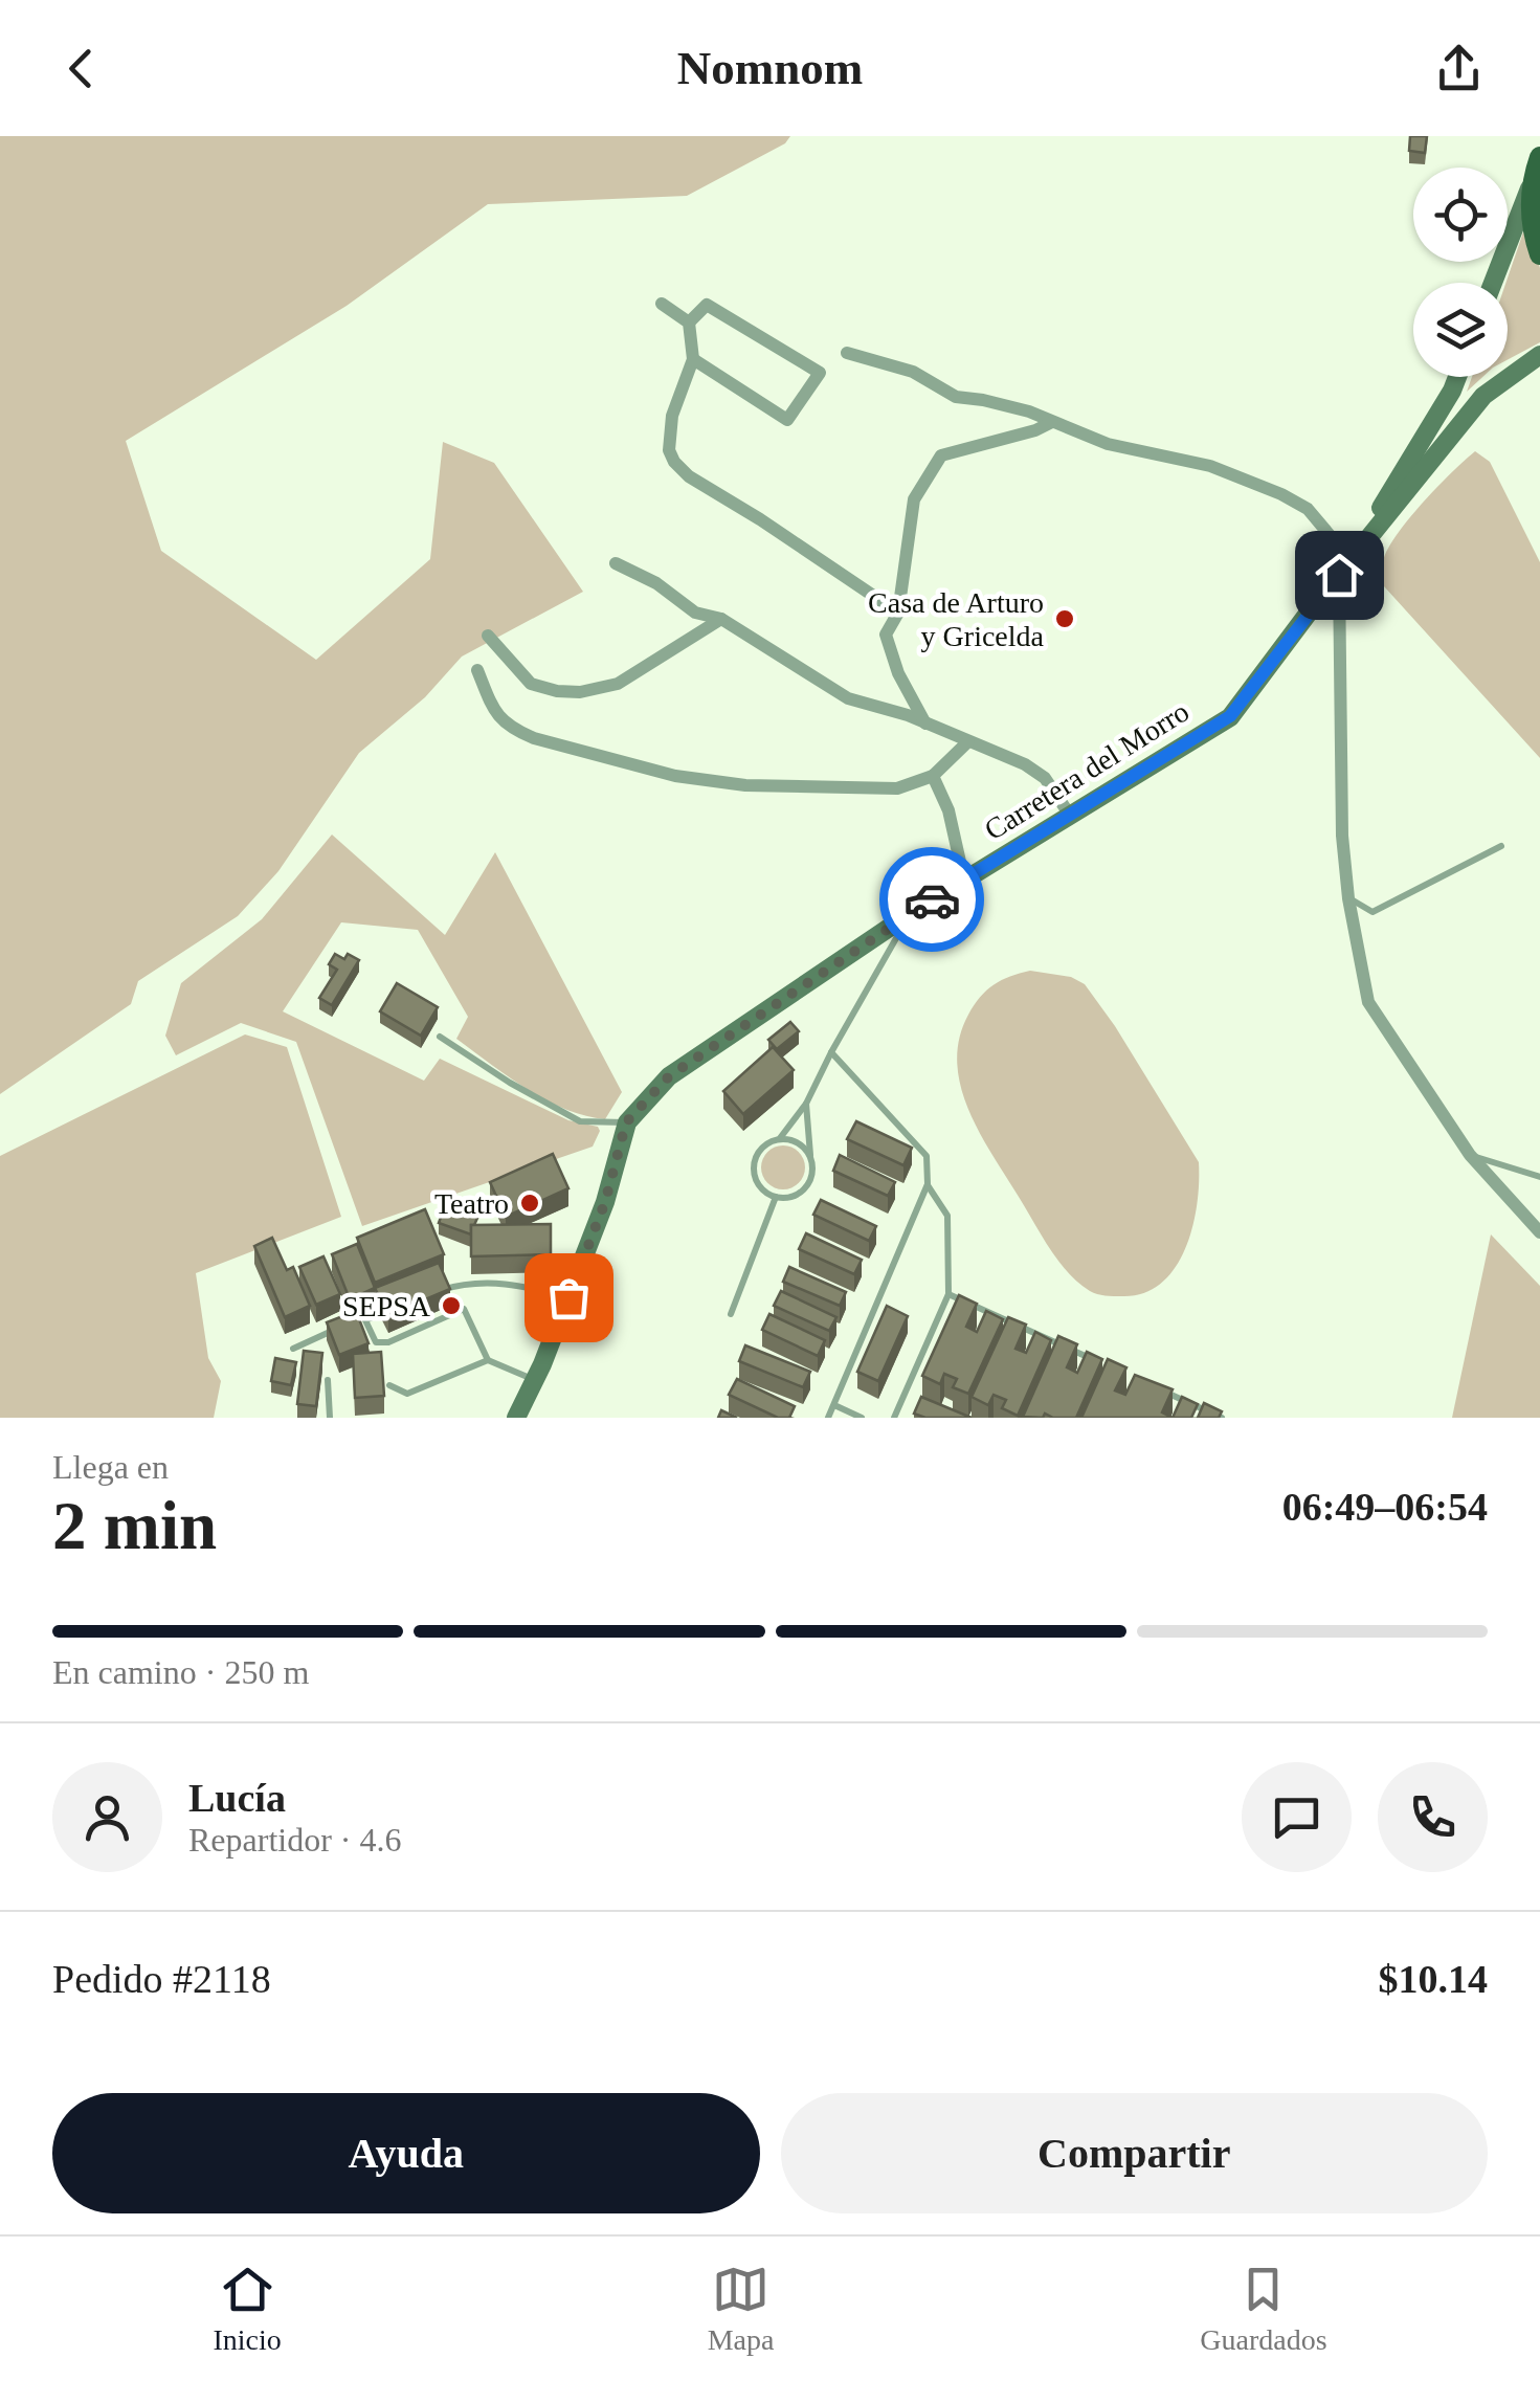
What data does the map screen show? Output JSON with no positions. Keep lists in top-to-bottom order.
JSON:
{
  "streets": {
    "main road": ["Carretera del Morro"]
  },
  "places": ["Casa de Arturo y Gricelda", "Teatro", "SEPSA"],
  "page": {
    "header": "Nomnom",
    "heading": ["2 min", "Llega en", "06:49–06:54"],
    "panel": [
      "Lucía",
      "Repartidor · 4.6",
      "Pedido #2118",
      "$10.14"
    ],
    "bar": "En camino · 250 m",
    "buttons": ["Ayuda", "Compartir"],
    "tabs": ["Inicio", "Mapa", "Guardados"]
  }
}
